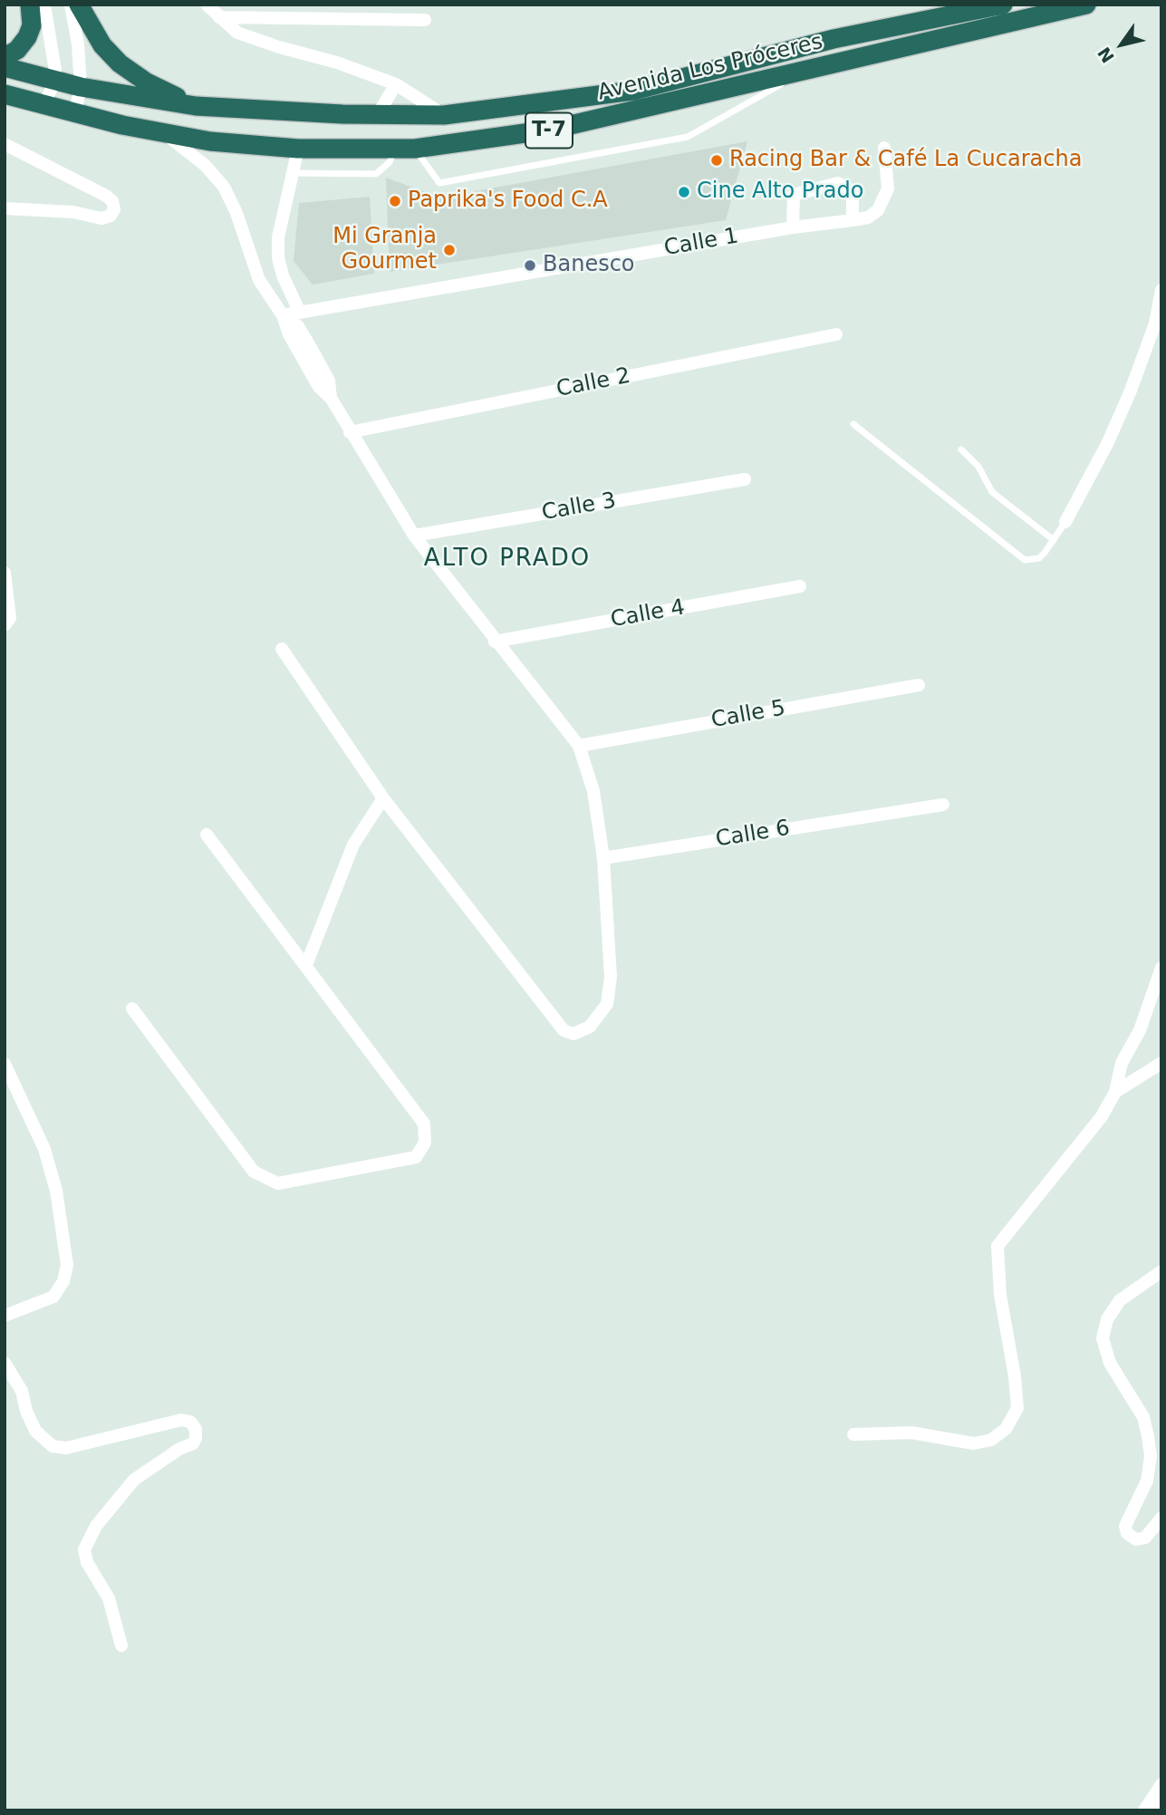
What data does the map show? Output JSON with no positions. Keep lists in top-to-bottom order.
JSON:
{
  "streets": {
    "highway": ["Avenida Los Próceres", "T-7"],
    "street": [
      "Calle 1",
      "Calle 2",
      "Calle 3",
      "Calle 4",
      "Calle 5",
      "Calle 6"
    ]
  },
  "districts": ["ALTO PRADO"],
  "places": [
    "Racing Bar & Café La Cucaracha",
    "Cine Alto Prado",
    "Paprika's Food C.A",
    "Mi Granja Gourmet",
    "Banesco"
  ],
  "north": "bottom left"
}
